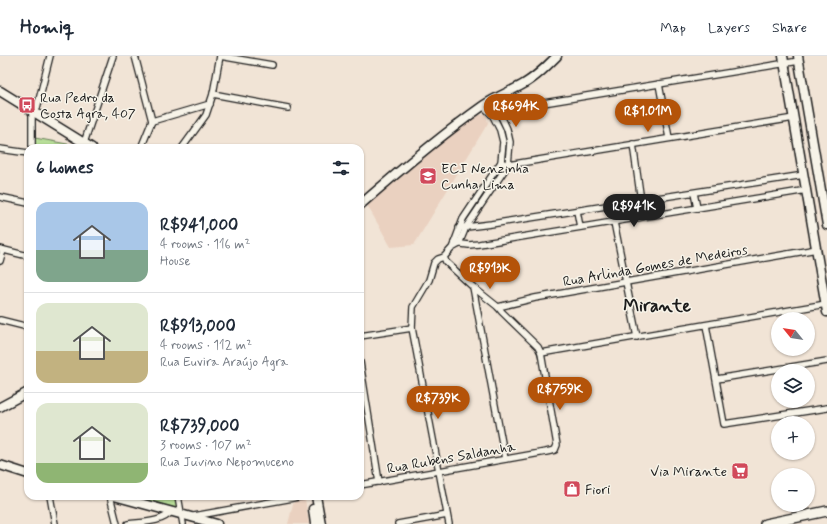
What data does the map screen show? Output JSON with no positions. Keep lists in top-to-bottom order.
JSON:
{
  "streets": {
    "street": ["Rua Arlinda Gomes de Medeiros", "Rua Rubens Saldanha"]
  },
  "districts": ["Mirante"],
  "places": {
    "bus stop": ["Rua Pedro da Costa Agra, 407"],
    "school or university": ["ECI Nenzinha Cunha Lima"],
    "supermarket": ["Via Mirante"],
    "shop": ["Fiori"]
  },
  "north": "top left",
  "page": {
    "header": "Homiq",
    "nav": ["Map", "Layers", "Share"],
    "price": [
      "R$694K",
      "R$1.01M",
      "R$941K",
      "R$913K",
      "R$759K",
      "R$739K"
    ],
    "heading": "6 homes",
    "list": [
      {
        "name": "R$941,000",
        "note": "4 rooms · 116 m² · House"
      },
      {
        "name": "R$913,000",
        "note": "4 rooms · 112 m² · Rua Euvira Araújo Agra"
      },
      {
        "name": "R$739,000",
        "note": "3 rooms · 107 m² · Rua Juvino Nepomuceno"
      }
    ],
    "map_buttons": ["+", "−"]
  }
}
